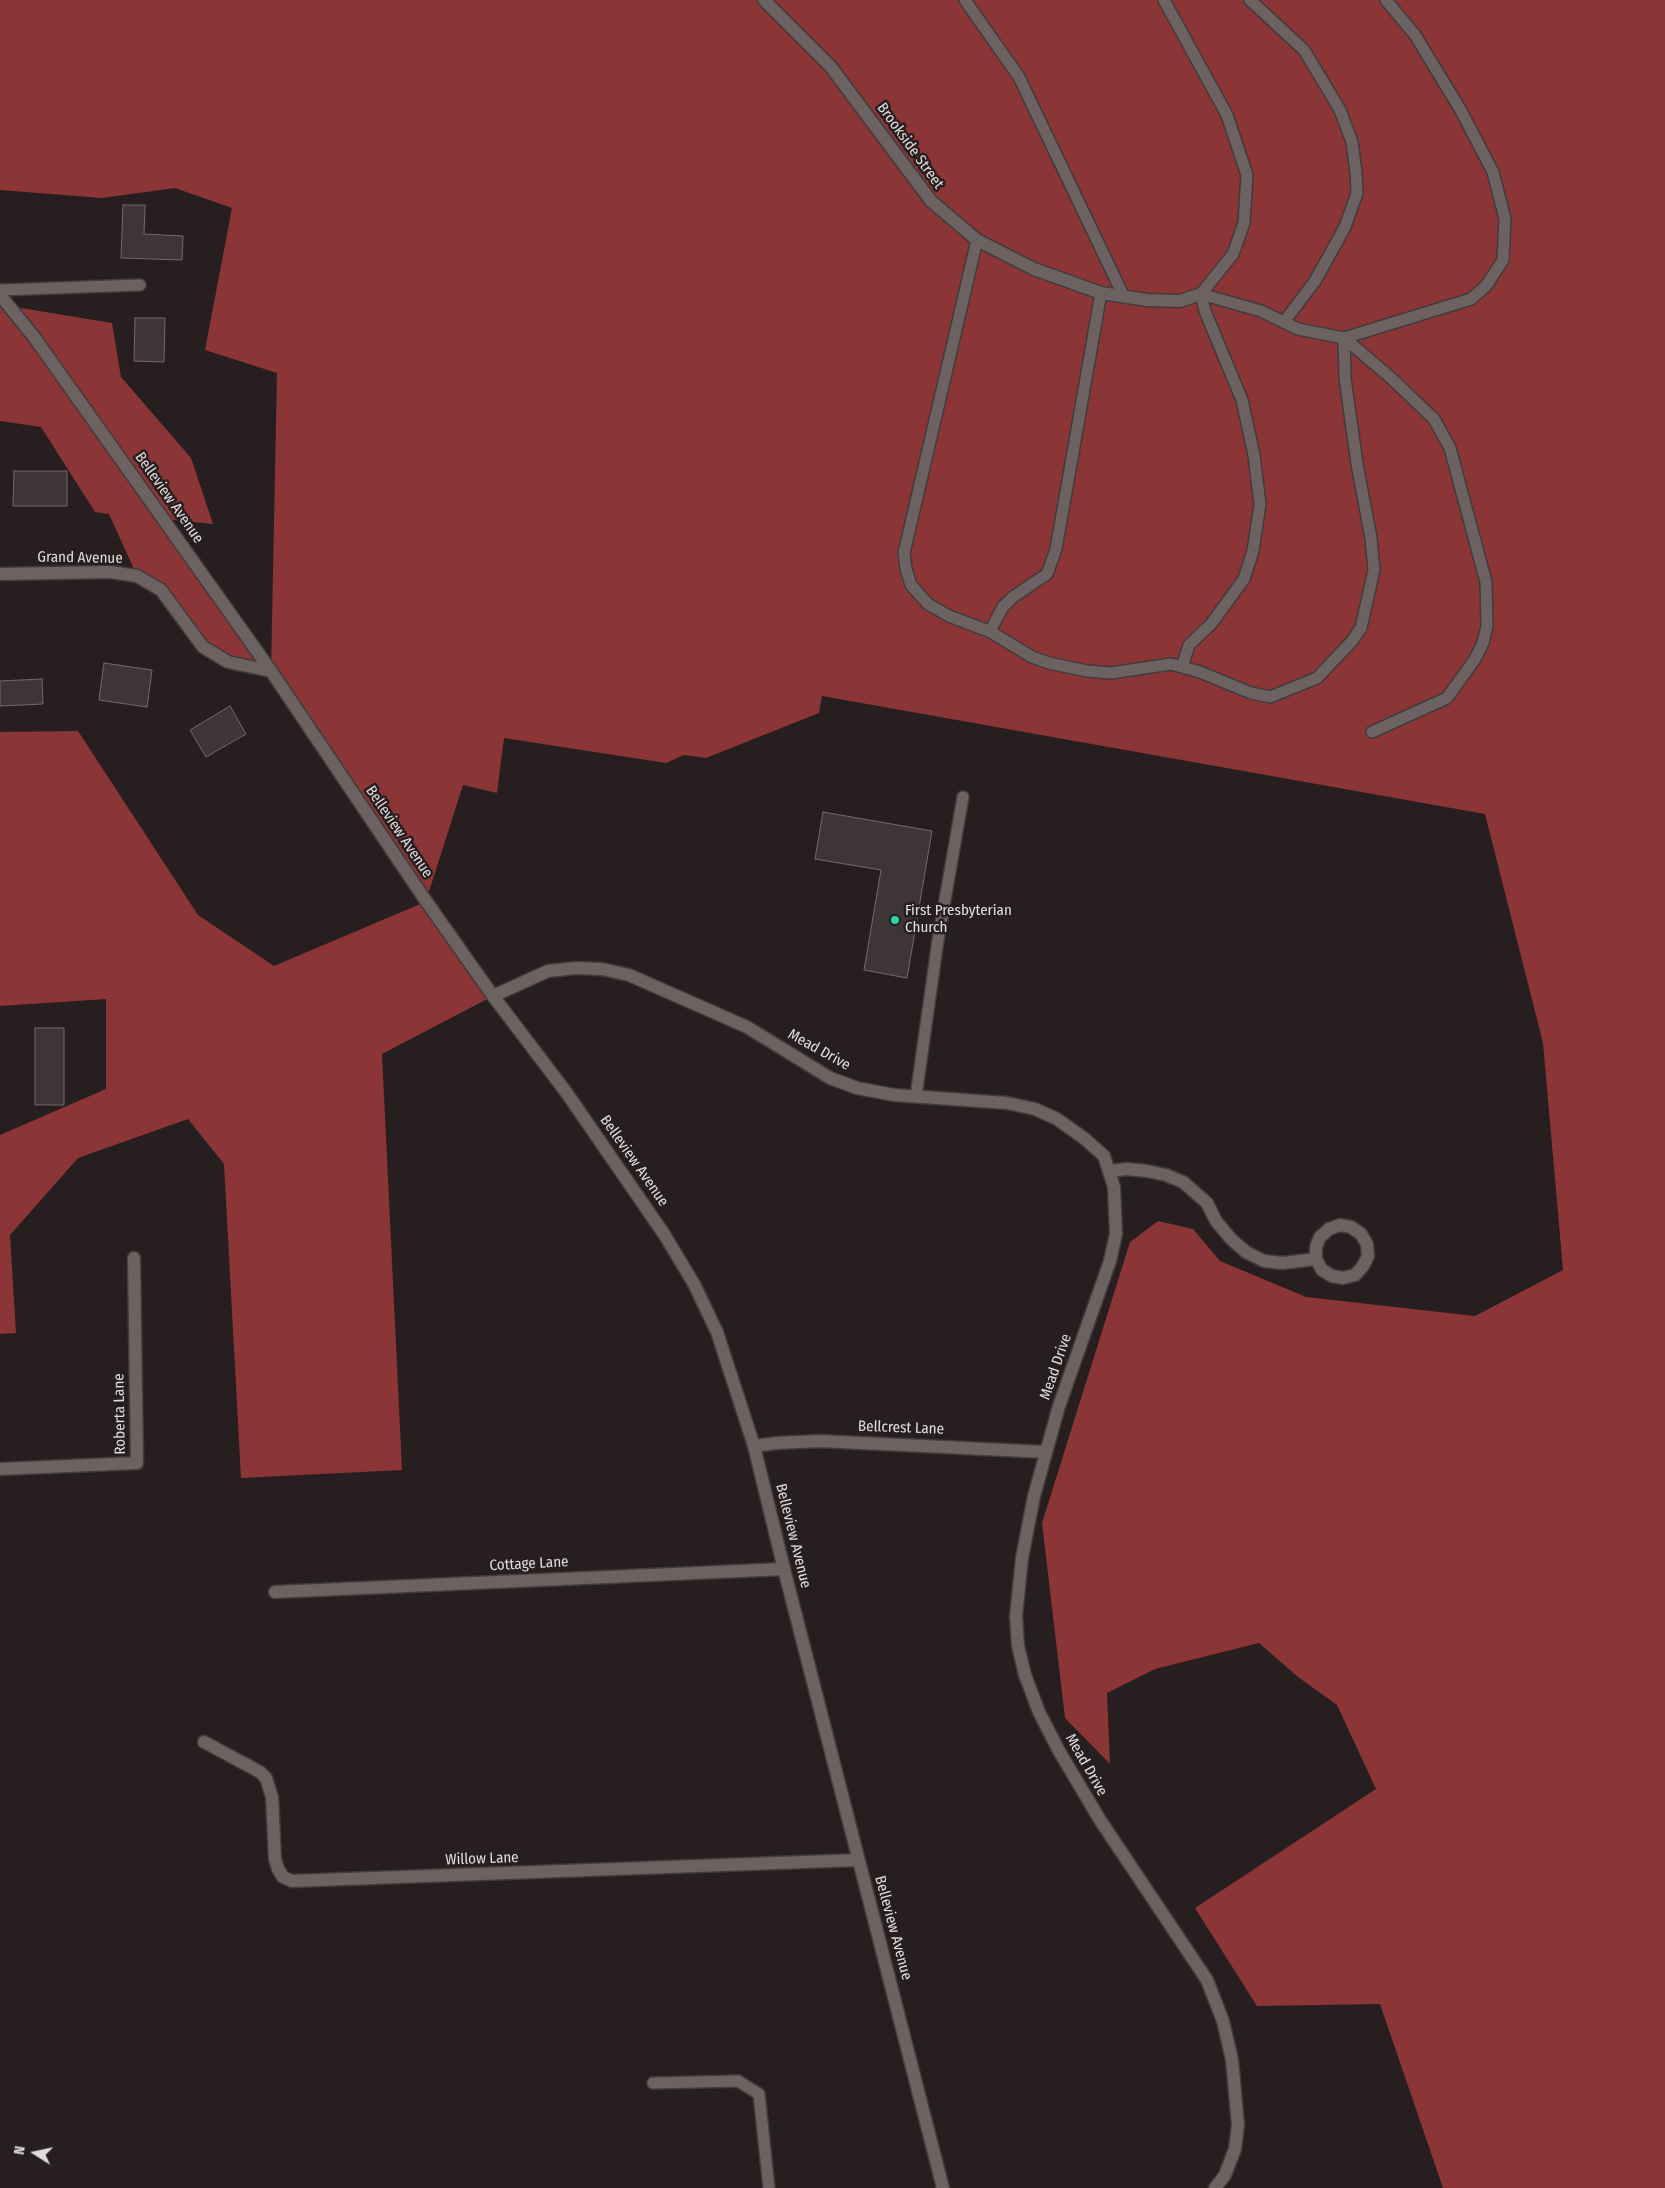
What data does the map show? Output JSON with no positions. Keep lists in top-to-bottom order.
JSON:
{
  "streets": {
    "street": [
      "Brookside Street",
      "Belleview Avenue",
      "Grand Avenue",
      "Mead Drive",
      "Roberta Lane",
      "Bellcrest Lane",
      "Cottage Lane",
      "Willow Lane"
    ]
  },
  "crossings": [
    ["Belleview Avenue", "Grand Avenue"],
    ["Belleview Avenue", "Mead Drive"],
    ["Belleview Avenue", "Bellcrest Lane"],
    ["Belleview Avenue", "Cottage Lane"],
    ["Belleview Avenue", "Willow Lane"],
    ["Mead Drive", "Bellcrest Lane"]
  ],
  "places": ["First Presbyterian Church"],
  "north": "left"
}
